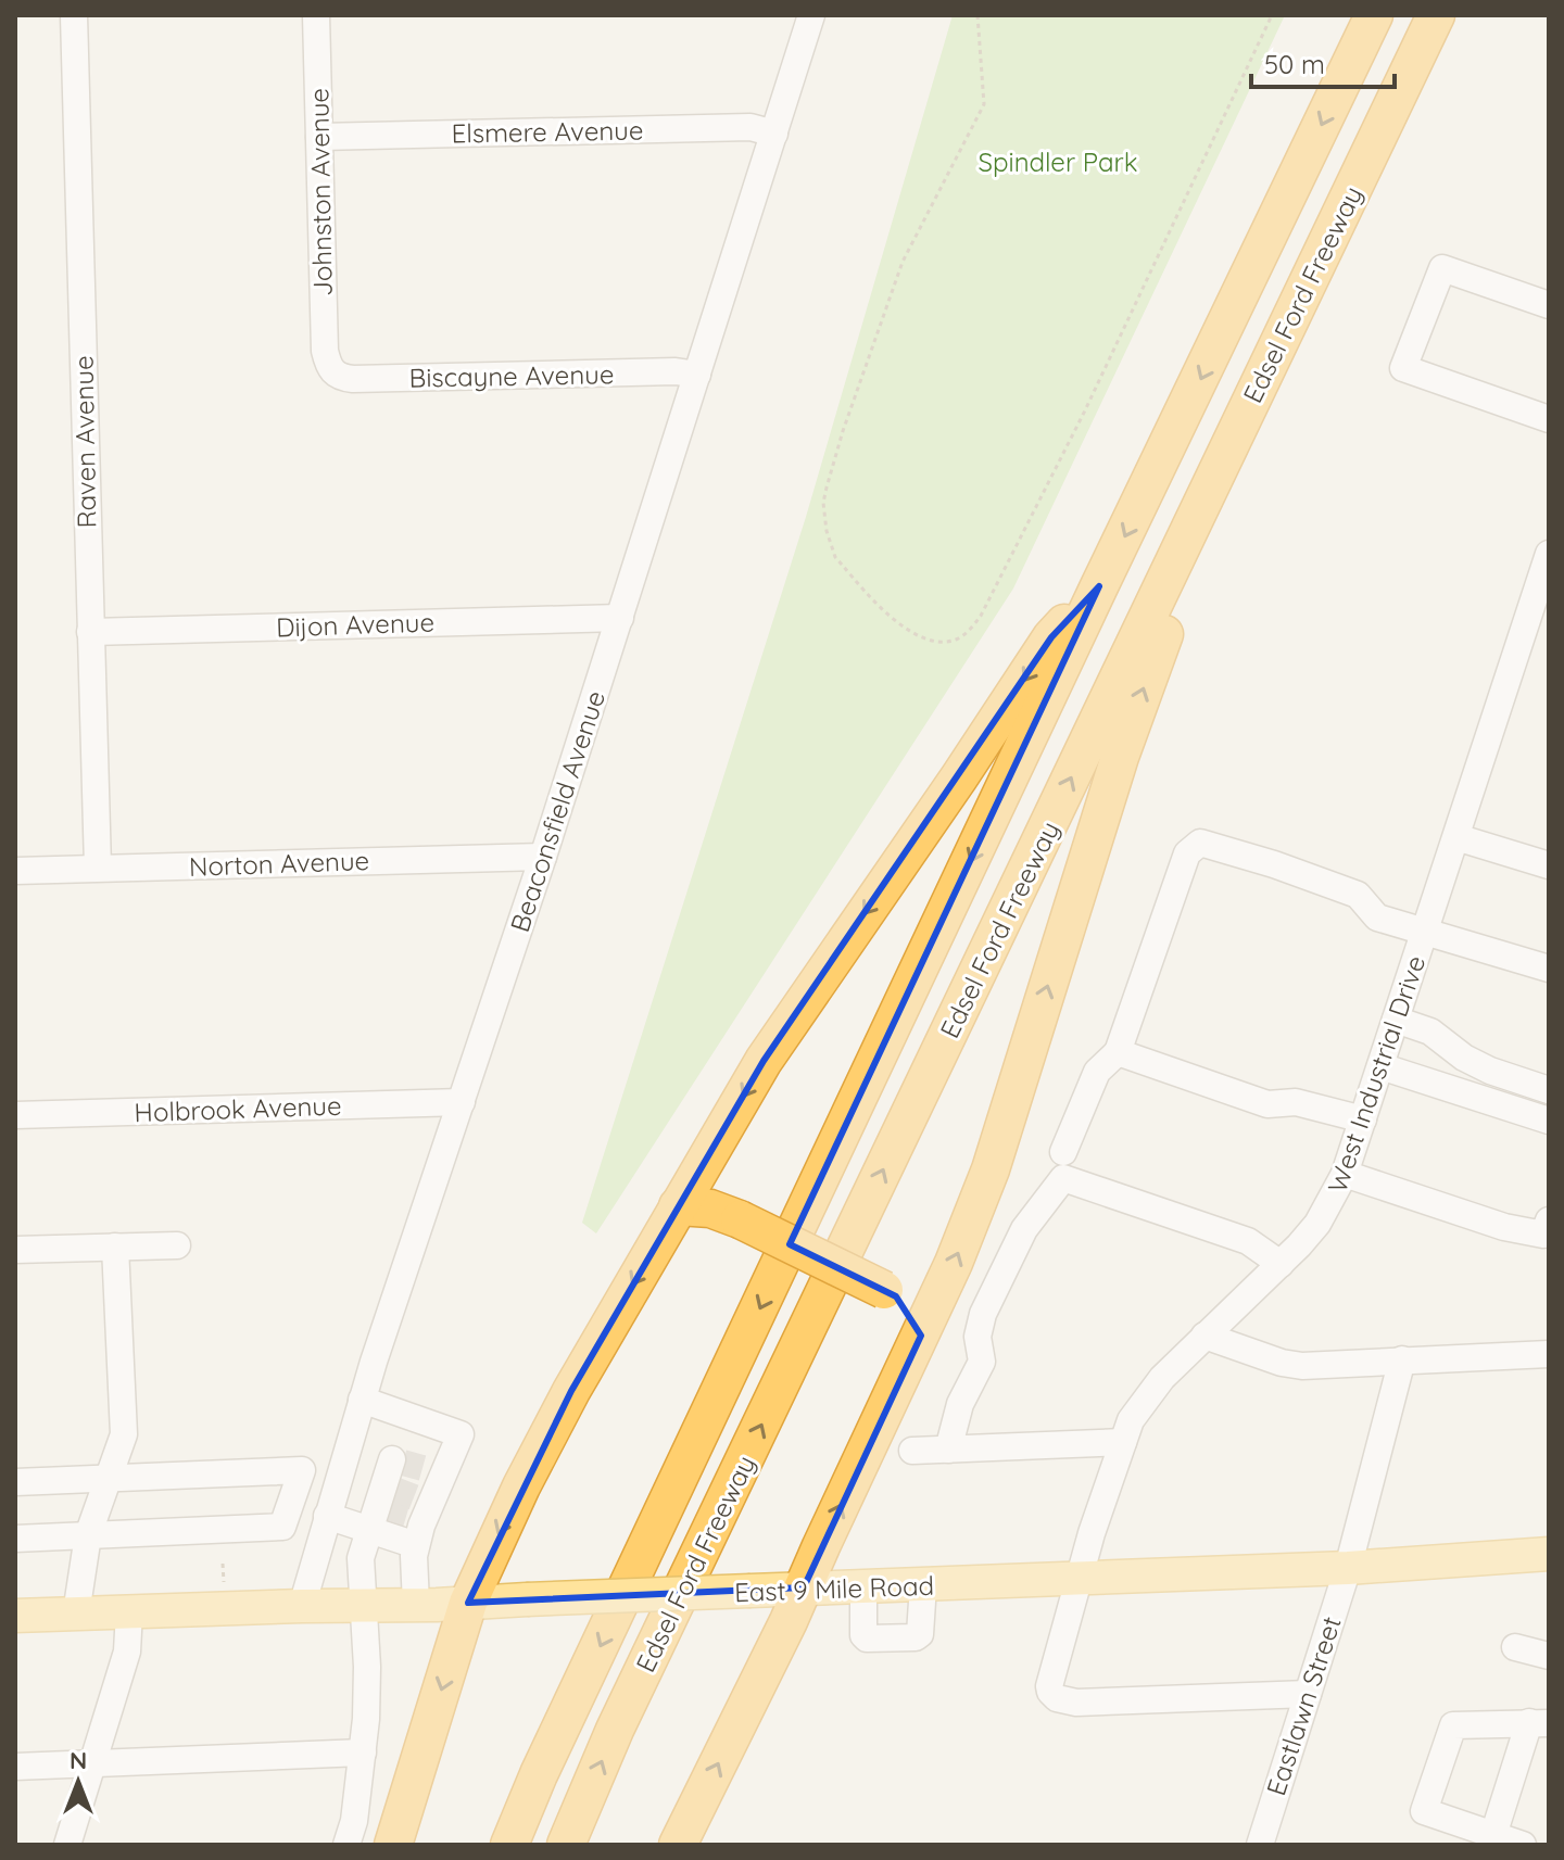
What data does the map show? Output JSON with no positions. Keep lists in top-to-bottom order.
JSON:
{
  "streets": {
    "highway": ["Edsel Ford Freeway"],
    "main road": ["East 9 Mile Road"],
    "street": [
      "Elsmere Avenue",
      "Johnston Avenue",
      "Biscayne Avenue",
      "Raven Avenue",
      "Dijon Avenue",
      "Beaconsfield Avenue",
      "Norton Avenue",
      "West Industrial Drive",
      "Holbrook Avenue",
      "Eastlawn Street"
    ]
  },
  "crossings": [
    ["Elsmere Avenue", "Johnston Avenue"],
    ["Elsmere Avenue", "Beaconsfield Avenue"],
    ["Johnston Avenue", "Biscayne Avenue"],
    ["Biscayne Avenue", "Beaconsfield Avenue"],
    ["Raven Avenue", "Dijon Avenue"],
    ["Raven Avenue", "Norton Avenue"],
    ["Dijon Avenue", "Beaconsfield Avenue"],
    ["Beaconsfield Avenue", "Norton Avenue"],
    ["Beaconsfield Avenue", "Holbrook Avenue"],
    ["Beaconsfield Avenue", "East 9 Mile Road"],
    ["West Industrial Drive", "East 9 Mile Road"],
    ["West Industrial Drive", "Eastlawn Street"],
    ["East 9 Mile Road", "Eastlawn Street"]
  ],
  "parks": ["Spindler Park"],
  "scale_bar": "50 m",
  "north": "top"
}
